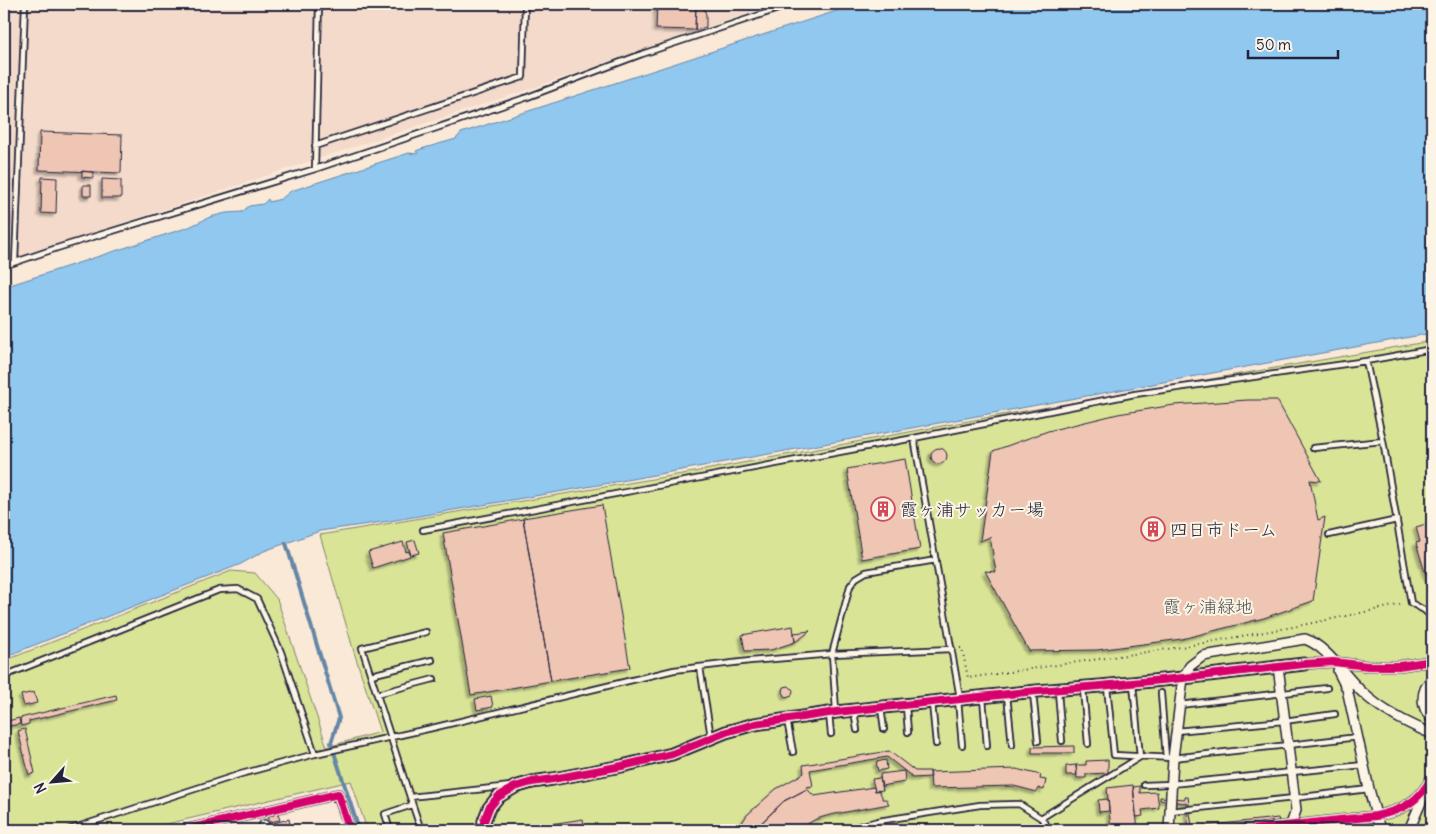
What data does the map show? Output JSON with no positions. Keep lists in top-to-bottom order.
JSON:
{
  "parks": ["霞ヶ浦緑地"],
  "places": {
    "building": ["霞ヶ浦サッカー場", "四日市ドーム"]
  },
  "scale_bar": "50 m",
  "north": "bottom left"
}
